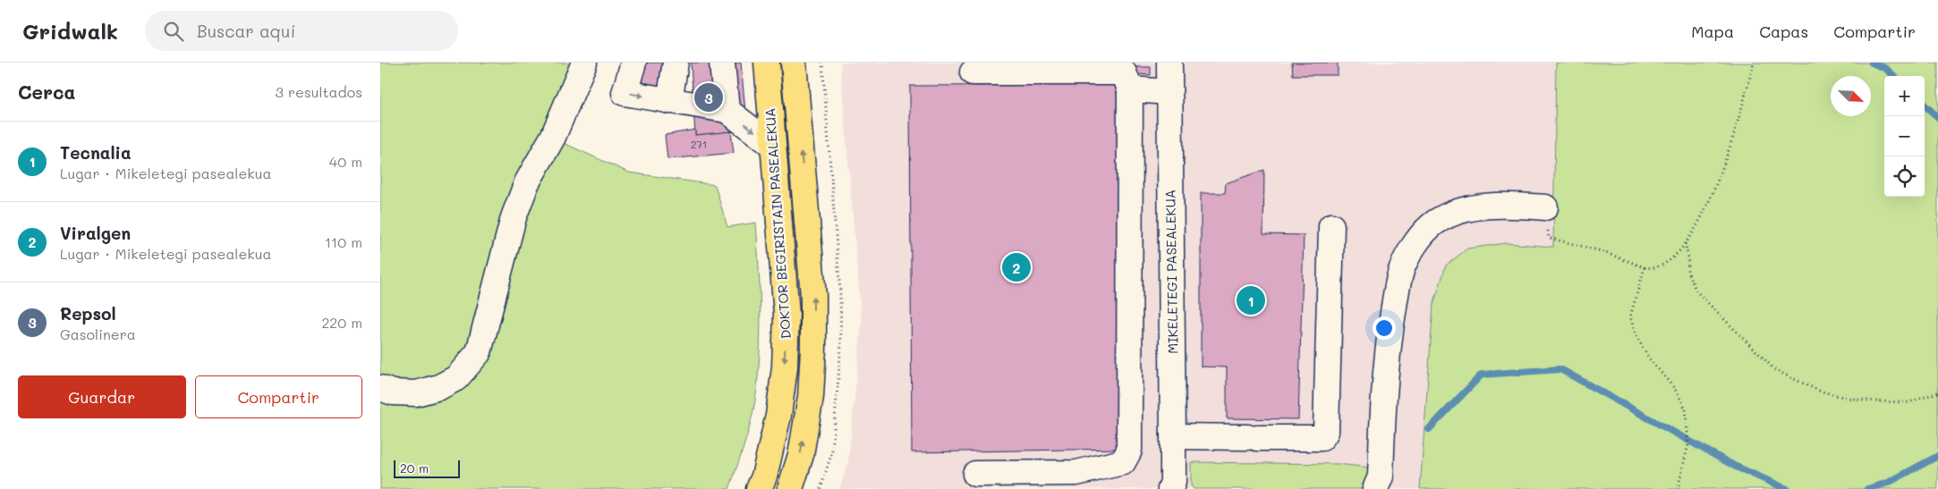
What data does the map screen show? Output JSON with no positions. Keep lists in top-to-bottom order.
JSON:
{
  "streets": {
    "main road": ["DOKTOR BEGIRISTAIN PASEALEKUA"],
    "street": ["MIKELETEGI PASEALEKUA"]
  },
  "house_numbers": ["271"],
  "scale_bar": "20 m",
  "north": "bottom right",
  "page": {
    "header": "Gridwalk",
    "search": "Buscar aquí",
    "nav": ["Mapa", "Capas", "Compartir"],
    "heading": ["Cerca", "3 resultados"],
    "map_buttons": ["+", "−"],
    "pins": ["3", "2", "1"],
    "list": [
      {
        "mark": "1",
        "name": "Tecnalia",
        "note": "Lugar · Mikeletegi pasealekua",
        "value": "40 m"
      },
      {
        "mark": "2",
        "name": "Viralgen",
        "note": "Lugar · Mikeletegi pasealekua",
        "value": "110 m"
      },
      {
        "mark": "3",
        "name": "Repsol",
        "note": "Gasolinera",
        "value": "220 m"
      }
    ],
    "buttons": ["Guardar", "Compartir"],
    "scale": "20 m"
  }
}
